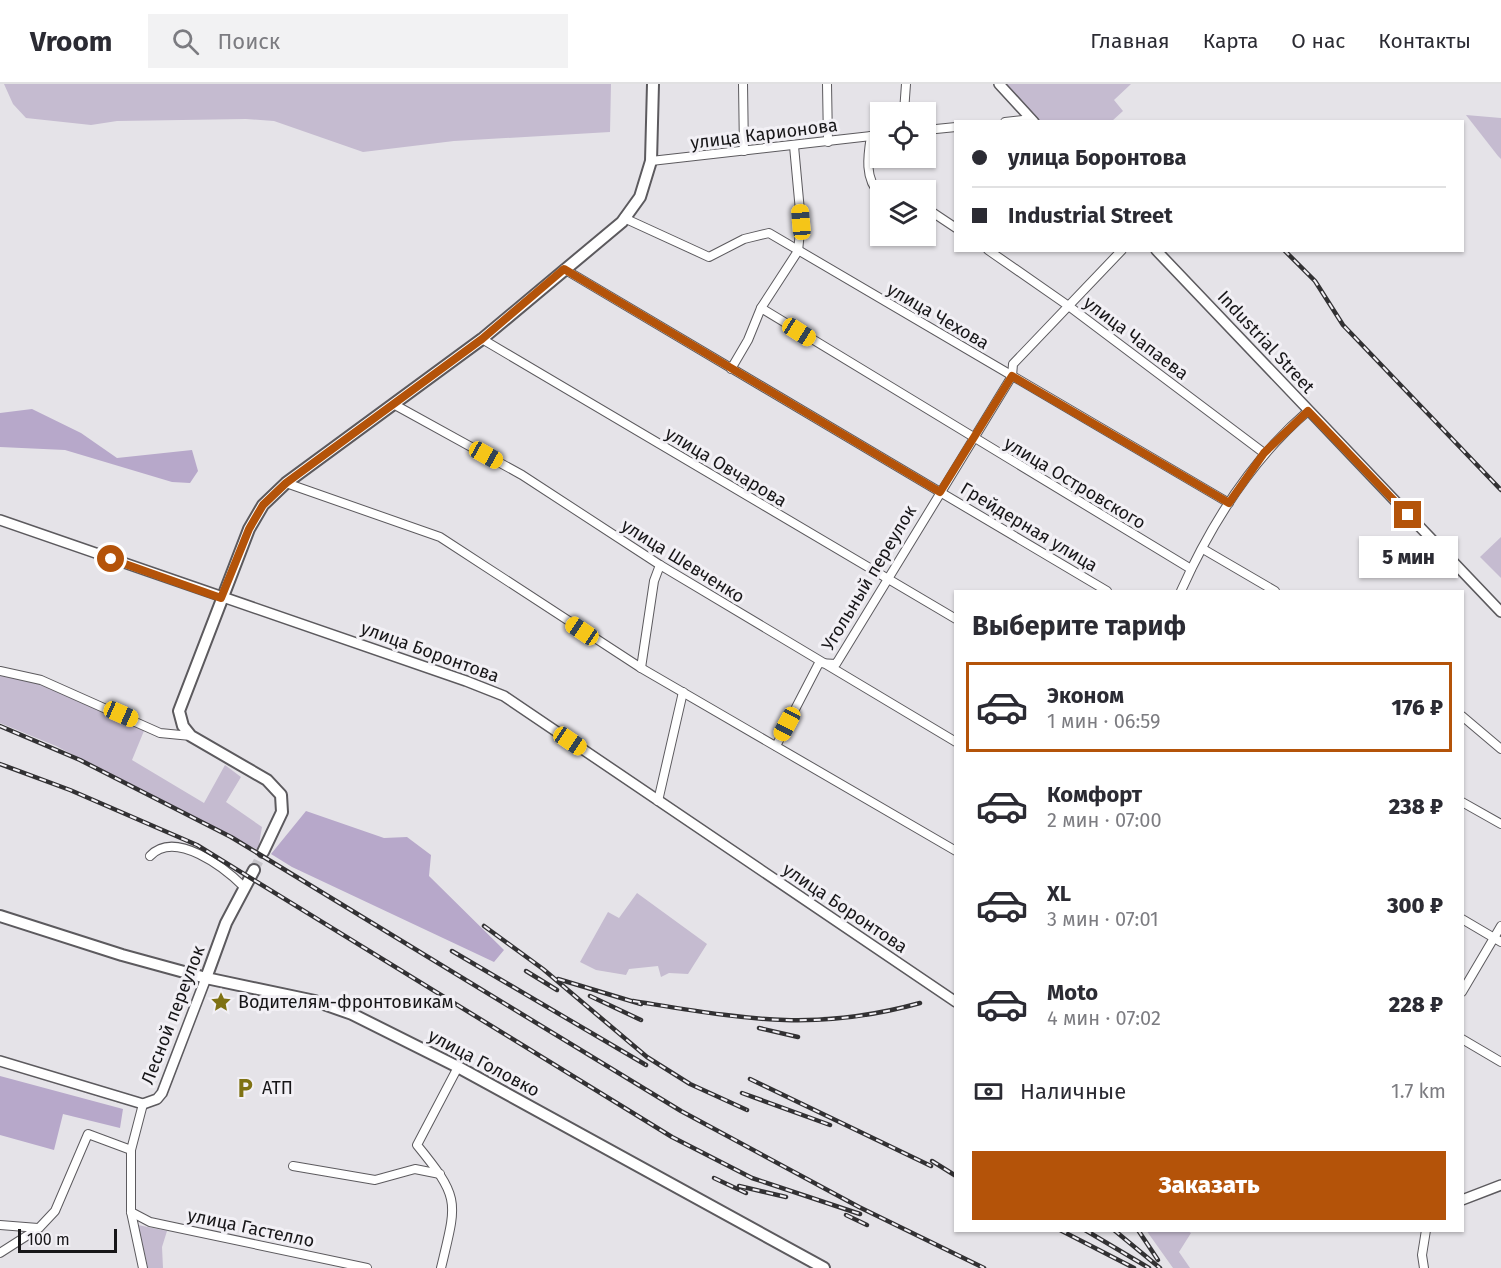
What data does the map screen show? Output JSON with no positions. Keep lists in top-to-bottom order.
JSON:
{
  "streets": {
    "main road": ["Лесной переулок", "улица Головко"],
    "street": [
      "улица Карионова",
      "улица Чехова",
      "улица Чапаева",
      "Industrial Street",
      "улица Овчарова",
      "улица Островского",
      "Грейдерная улица",
      "улица Шевченко",
      "Угольный переулок",
      "улица Боронтова",
      "улица Гастелло"
    ]
  },
  "crossings": [
    ["улица Чехова", "Угольный переулок"],
    ["улица Чапаева", "Угольный переулок"],
    ["улица Овчарова", "Угольный переулок"],
    ["улица Островского", "Угольный переулок"],
    ["Грейдерная улица", "Угольный переулок"],
    ["улица Шевченко", "Угольный переулок"],
    ["Лесной переулок", "улица Головко"],
    ["Лесной переулок", "улица Гастелло"]
  ],
  "places": {
    "place": ["Водителям-фронтовикам"],
    "parking": ["АТП"]
  },
  "scale_bar": "100 m",
  "page": {
    "header": "Vroom",
    "search": "Поиск",
    "nav": [
      "Главная",
      "Карта",
      "О нас",
      "Контакты"
    ],
    "banner": ["улица Боронтова", "Industrial Street"],
    "bubble": "5 мин",
    "heading": "Выберите тариф",
    "list": [
      {
        "name": "Эконом",
        "note": "1 мин · 06:59",
        "value": "176 ₽"
      },
      {
        "name": "Комфорт",
        "note": "2 мин · 07:00",
        "value": "238 ₽"
      },
      {
        "name": "XL",
        "note": "3 мин · 07:01",
        "value": "300 ₽"
      },
      {
        "name": "Moto",
        "note": "4 мин · 07:02",
        "value": "228 ₽"
      }
    ],
    "pay": ["Наличные", "1.7 km"],
    "buttons": "Заказать",
    "scale": "100 m"
  }
}
